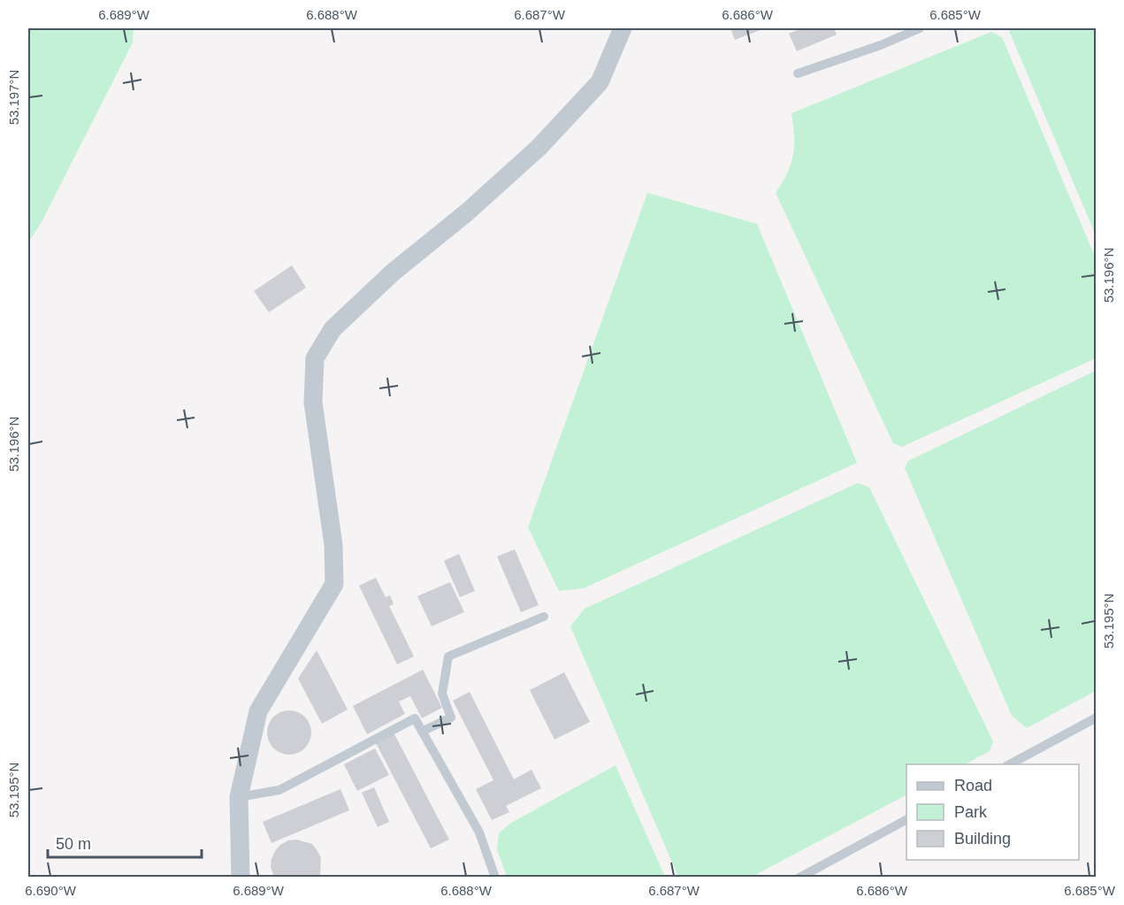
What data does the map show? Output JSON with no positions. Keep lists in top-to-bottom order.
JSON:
{
  "legend": ["Road", "Park", "Building"],
  "scale_bar": "50 m",
  "coordinates": [
    "6.689°W",
    "6.688°W",
    "6.687°W",
    "6.686°W",
    "6.685°W",
    "53.197°N",
    "53.196°N",
    "53.195°N",
    "6.690°W"
  ]
}
